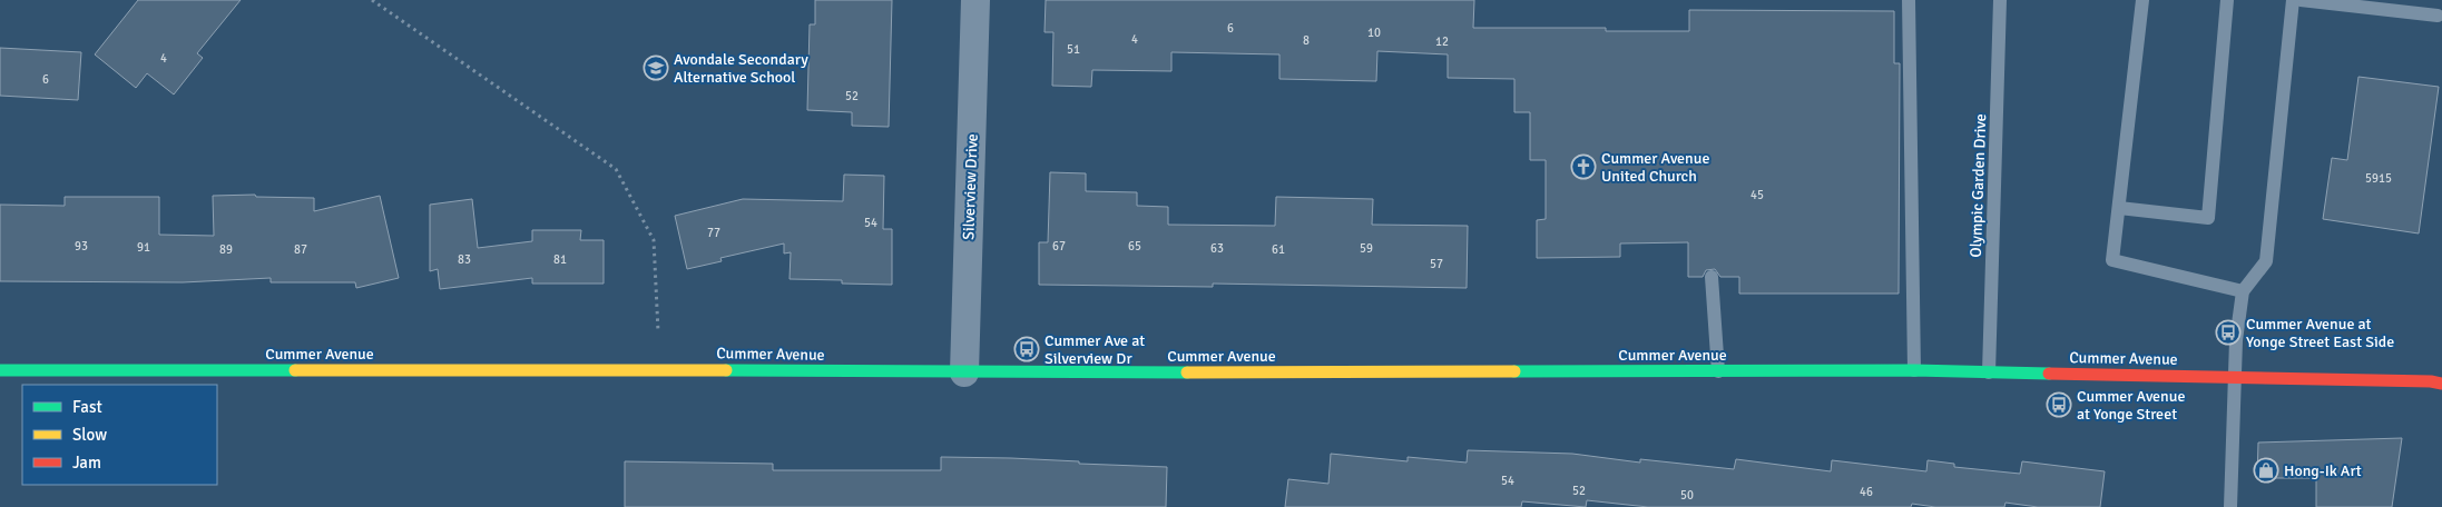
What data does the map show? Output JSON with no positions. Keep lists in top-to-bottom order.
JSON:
{
  "streets": {
    "street": ["Silverview Drive", "Cummer Avenue"],
    "lane": ["Olympic Garden Drive"]
  },
  "crossings": [
    ["Olympic Garden Drive", "Cummer Avenue"],
    ["Silverview Drive", "Cummer Avenue"]
  ],
  "places": {
    "school or university": ["Avondale Secondary Alternative School"],
    "church": ["Cummer Avenue United Church"],
    "bus stop": ["Cummer Avenue at Yonge Street East Side", "Cummer Ave at Silverview Dr", "Cummer Avenue at Yonge Street"],
    "shop": ["Hong-Ik Art"]
  },
  "house_numbers": [
    "6",
    "10",
    "4",
    "8",
    "12",
    "51",
    "4",
    "6",
    "52",
    "5915",
    "45",
    "54",
    "77",
    "93",
    "67",
    "65",
    "91",
    "63",
    "59",
    "89",
    "87",
    "61",
    "83",
    "81",
    "57",
    "54",
    "52",
    "46",
    "50"
  ],
  "legend": ["Fast", "Slow", "Jam"]
}
